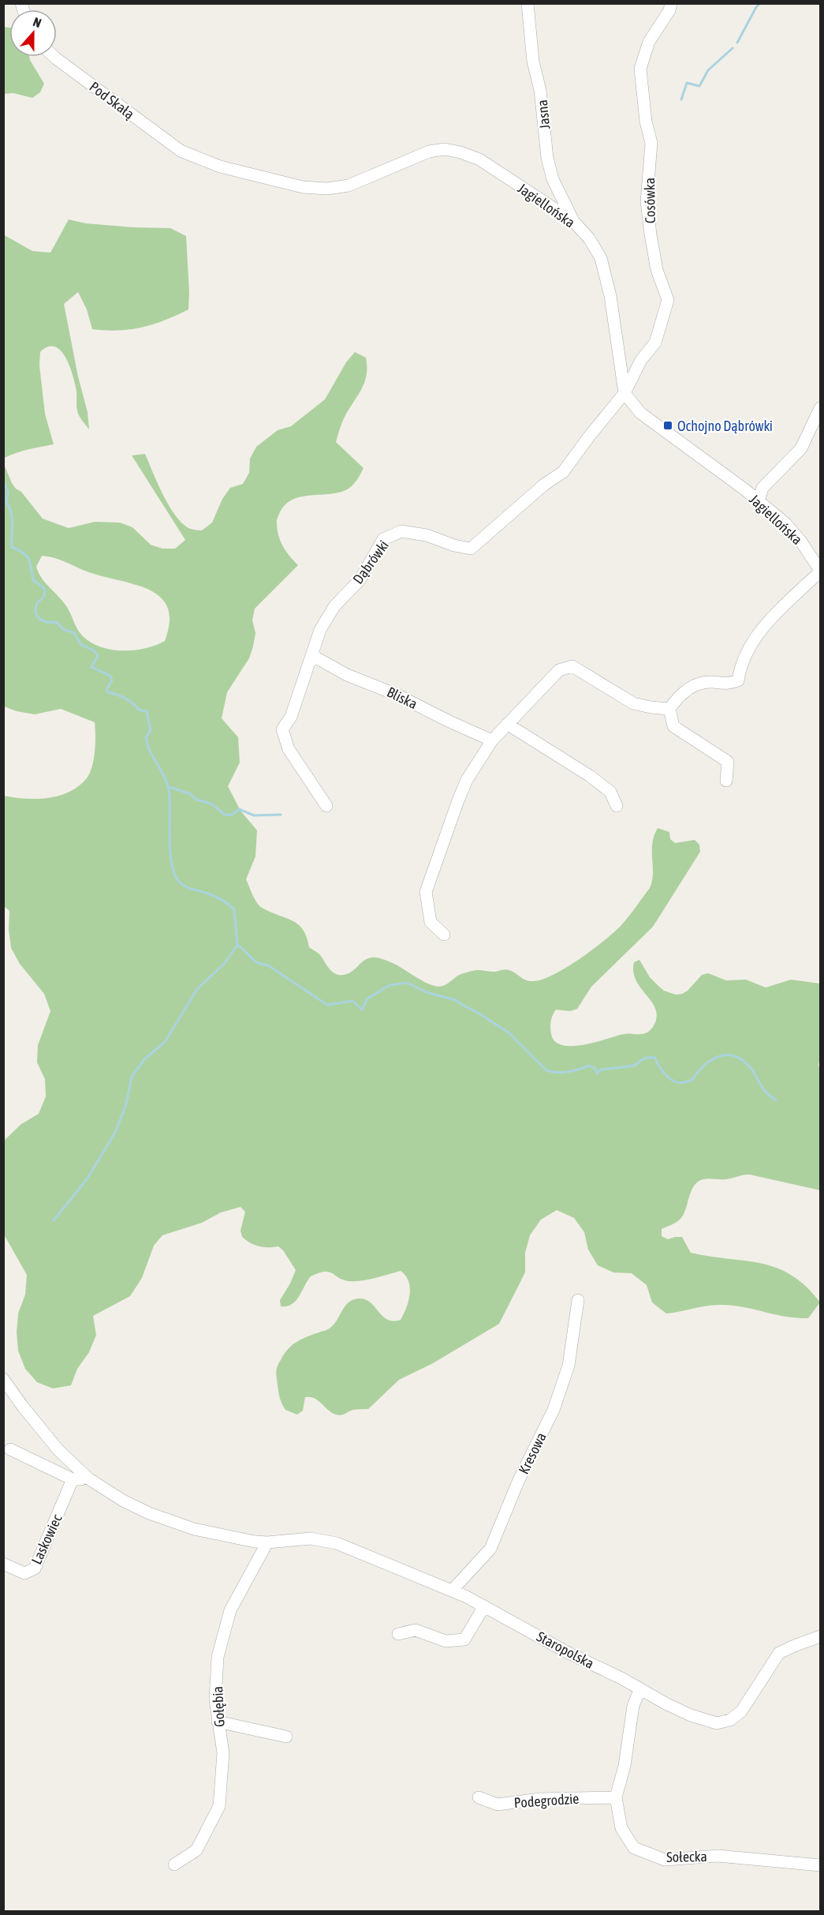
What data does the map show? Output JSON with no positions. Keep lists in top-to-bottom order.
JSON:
{
  "streets": {
    "street": [
      "Pod Skałą",
      "Jasna",
      "Cosówka",
      "Jagiellońska",
      "Dąbrówki",
      "Bliska",
      "Kresowa",
      "Laskowiec",
      "Staropolska",
      "Gołębia",
      "Podegrodzie",
      "Sołecka"
    ]
  },
  "crossings": [
    ["Pod Skałą", "Jagiellońska"],
    ["Jasna", "Jagiellońska"],
    ["Cosówka", "Jagiellońska"],
    ["Cosówka", "Dąbrówki"],
    ["Jagiellońska", "Dąbrówki"],
    ["Dąbrówki", "Bliska"],
    ["Kresowa", "Staropolska"],
    ["Staropolska", "Gołębia"],
    ["Staropolska", "Sołecka"],
    ["Podegrodzie", "Sołecka"]
  ],
  "places": {
    "transit": ["Ochojno Dąbrówki"]
  },
  "north": "top"
}
